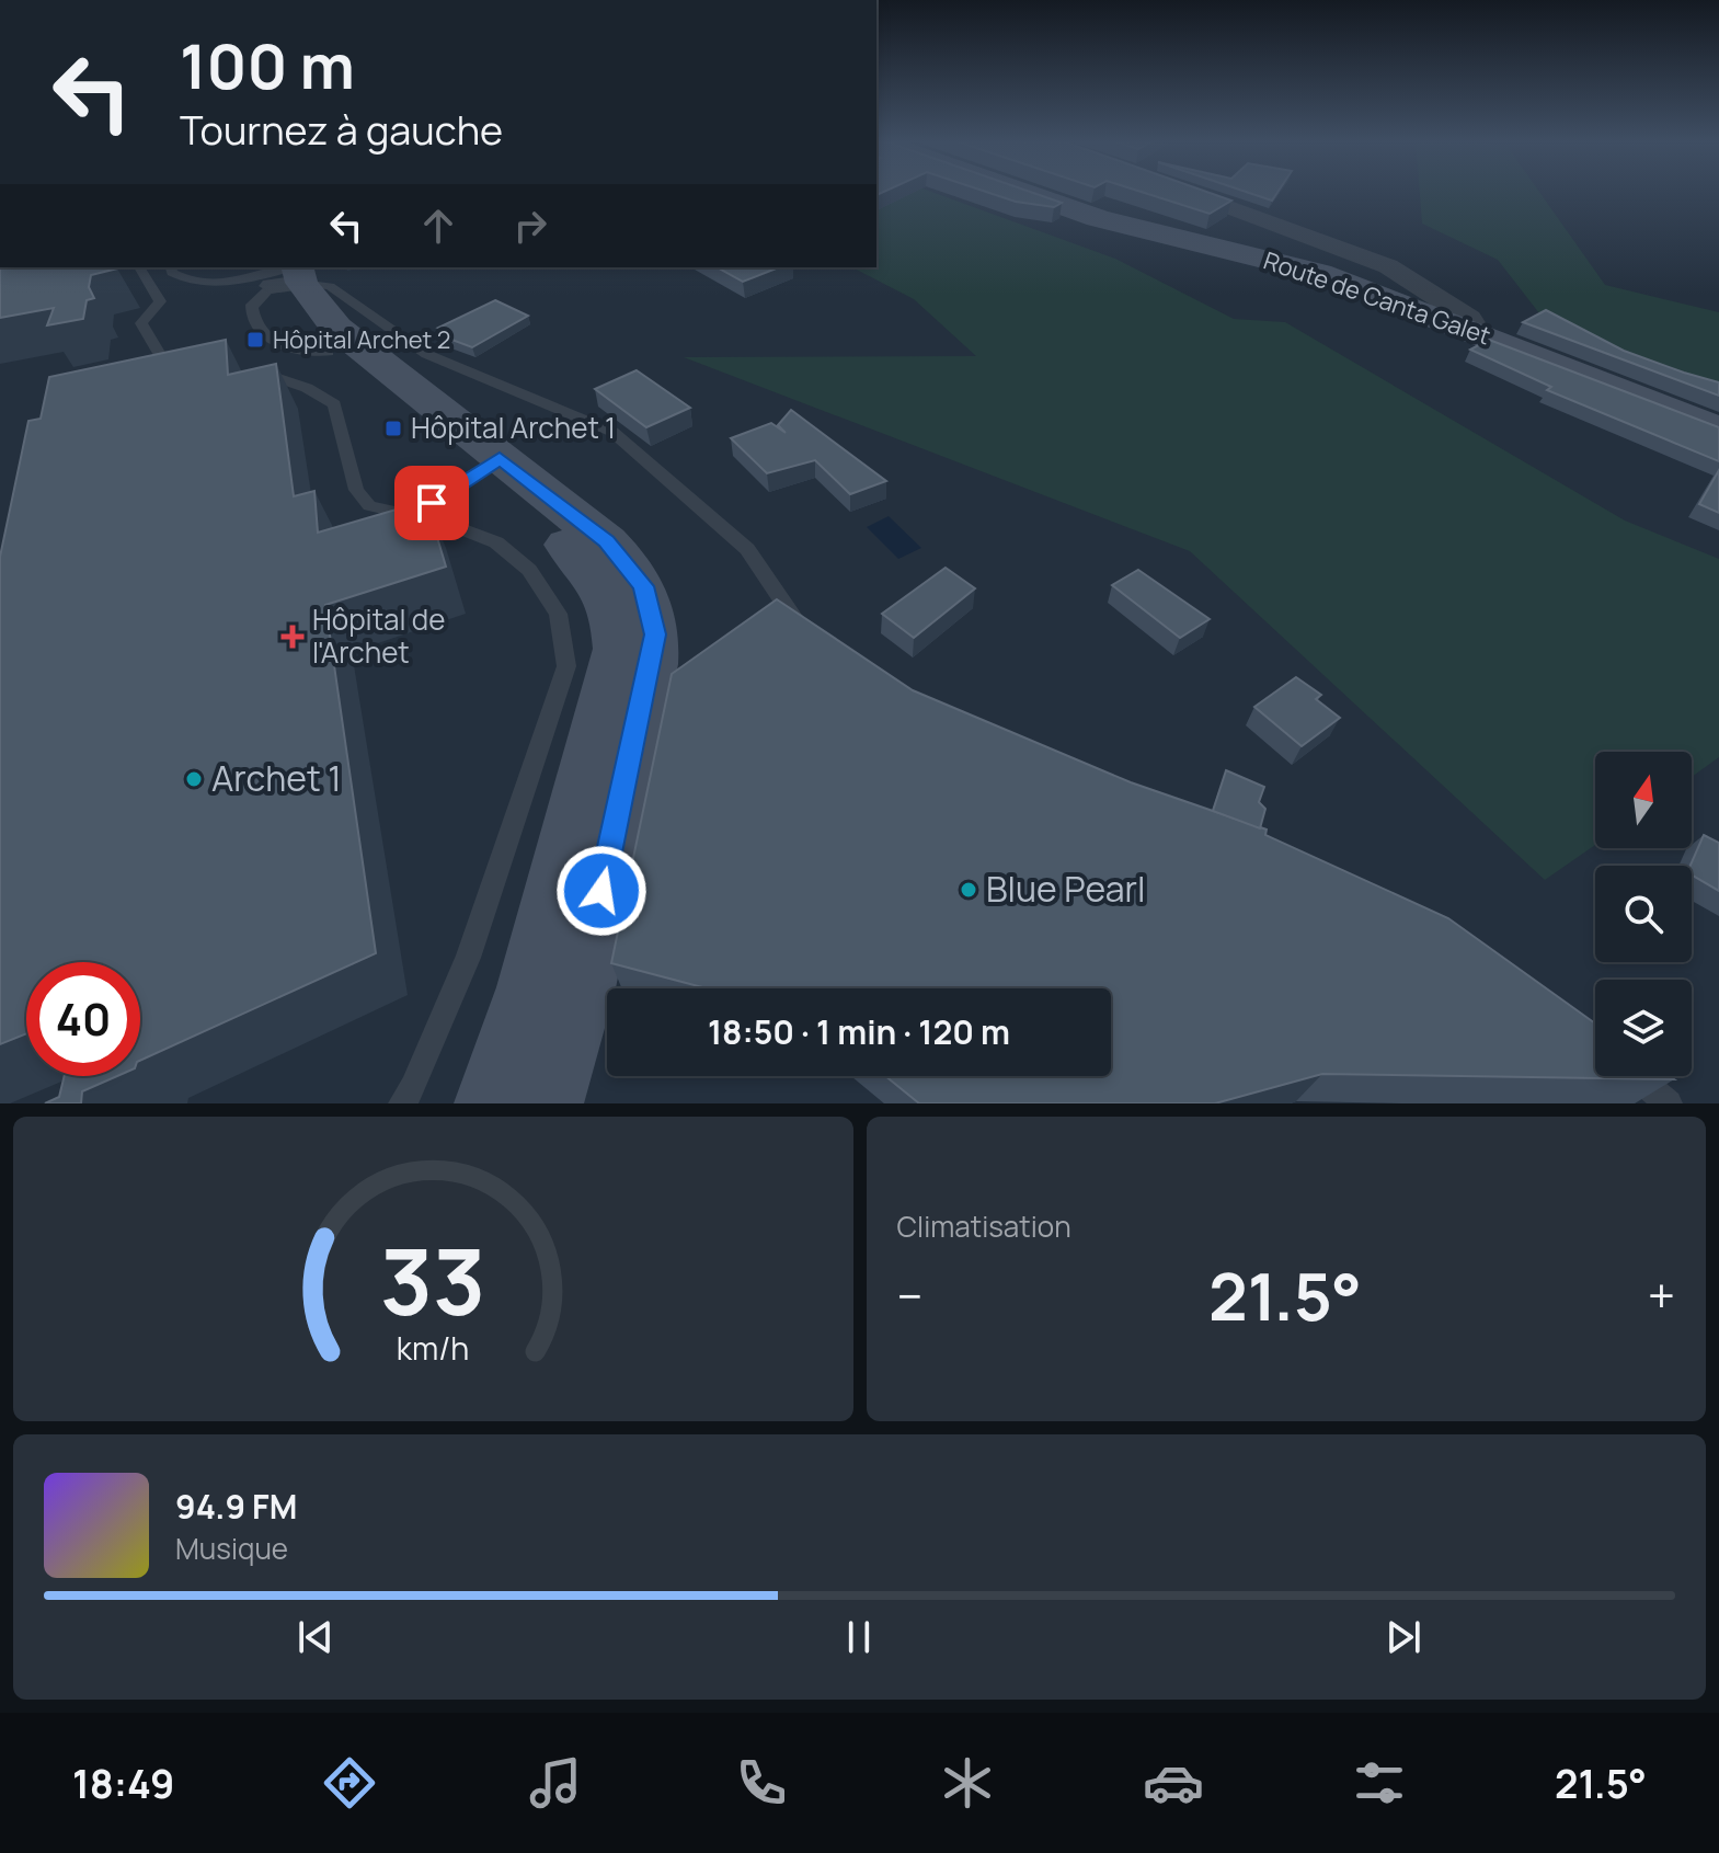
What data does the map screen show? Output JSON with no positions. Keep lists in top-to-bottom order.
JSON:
{
  "streets": {
    "street": ["Route de Canta Galet"]
  },
  "places": {
    "transit": ["Hôpital Archet 2", "Hôpital Archet 1"],
    "health": ["Hôpital de l'Archet"],
    "other": ["Archet 1", "Blue Pearl"]
  },
  "north": "top",
  "page": {
    "turn": ["100 m", "Tournez à gauche"],
    "limit": "40",
    "trip": "18:50 · 1 min · 120 m",
    "tile": "Climatisation",
    "heat": ["−", "21.5°", "+"],
    "song": ["94.9 FM", "Musique"],
    "tabs": ["18:49", "21.5°"],
    "gauge": ["33", "km/h"]
  }
}
